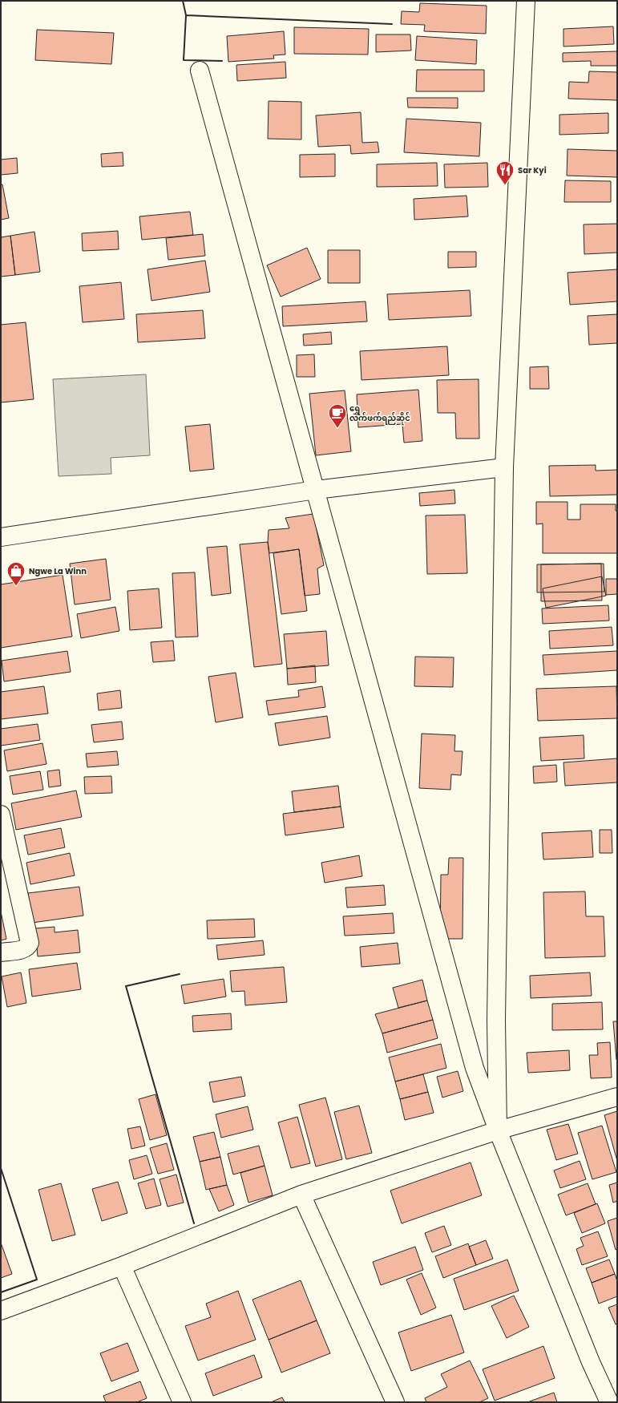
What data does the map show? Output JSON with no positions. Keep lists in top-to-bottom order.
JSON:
{
  "places": {
    "restaurant": ["Sar Kyi"],
    "cafe": ["ရွှေ လက်ဖက်ရည်ဆိုင်"],
    "shop": ["Ngwe La Winn"]
  }
}
